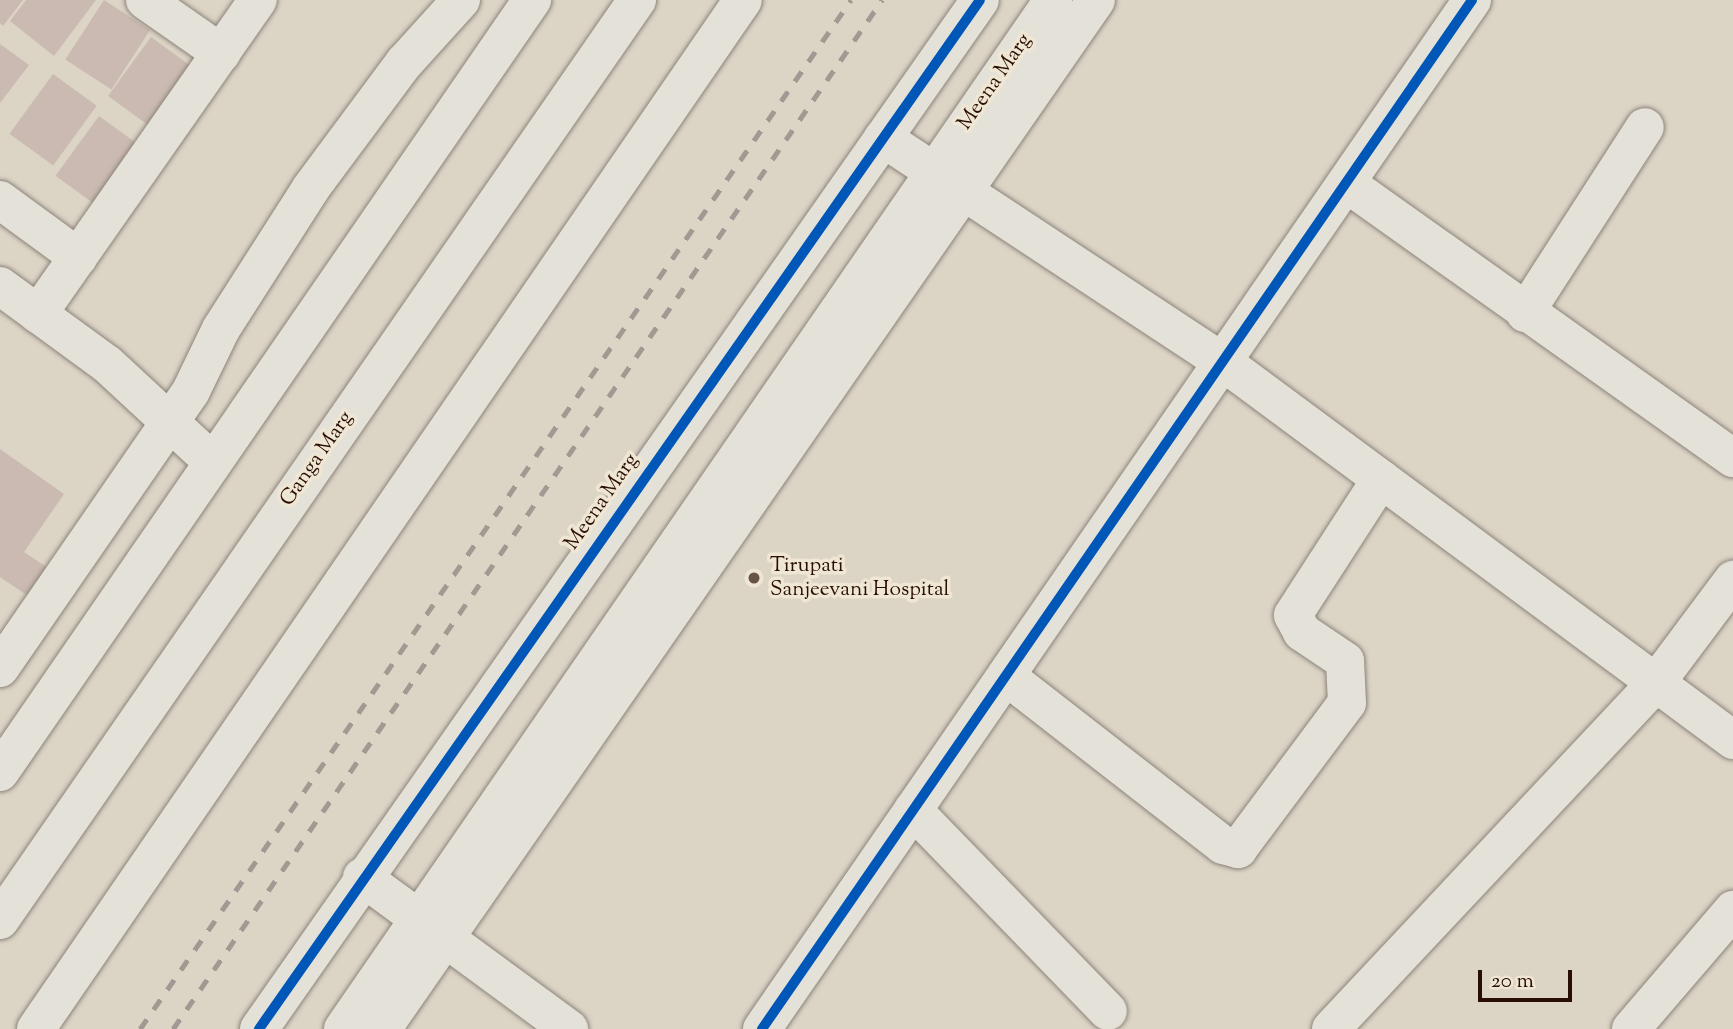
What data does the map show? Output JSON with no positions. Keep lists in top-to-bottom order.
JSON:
{
  "streets": {
    "street": ["Meena Marg", "Ganga Marg"]
  },
  "places": ["Tirupati Sanjeevani Hospital"],
  "scale_bar": "20 m"
}
